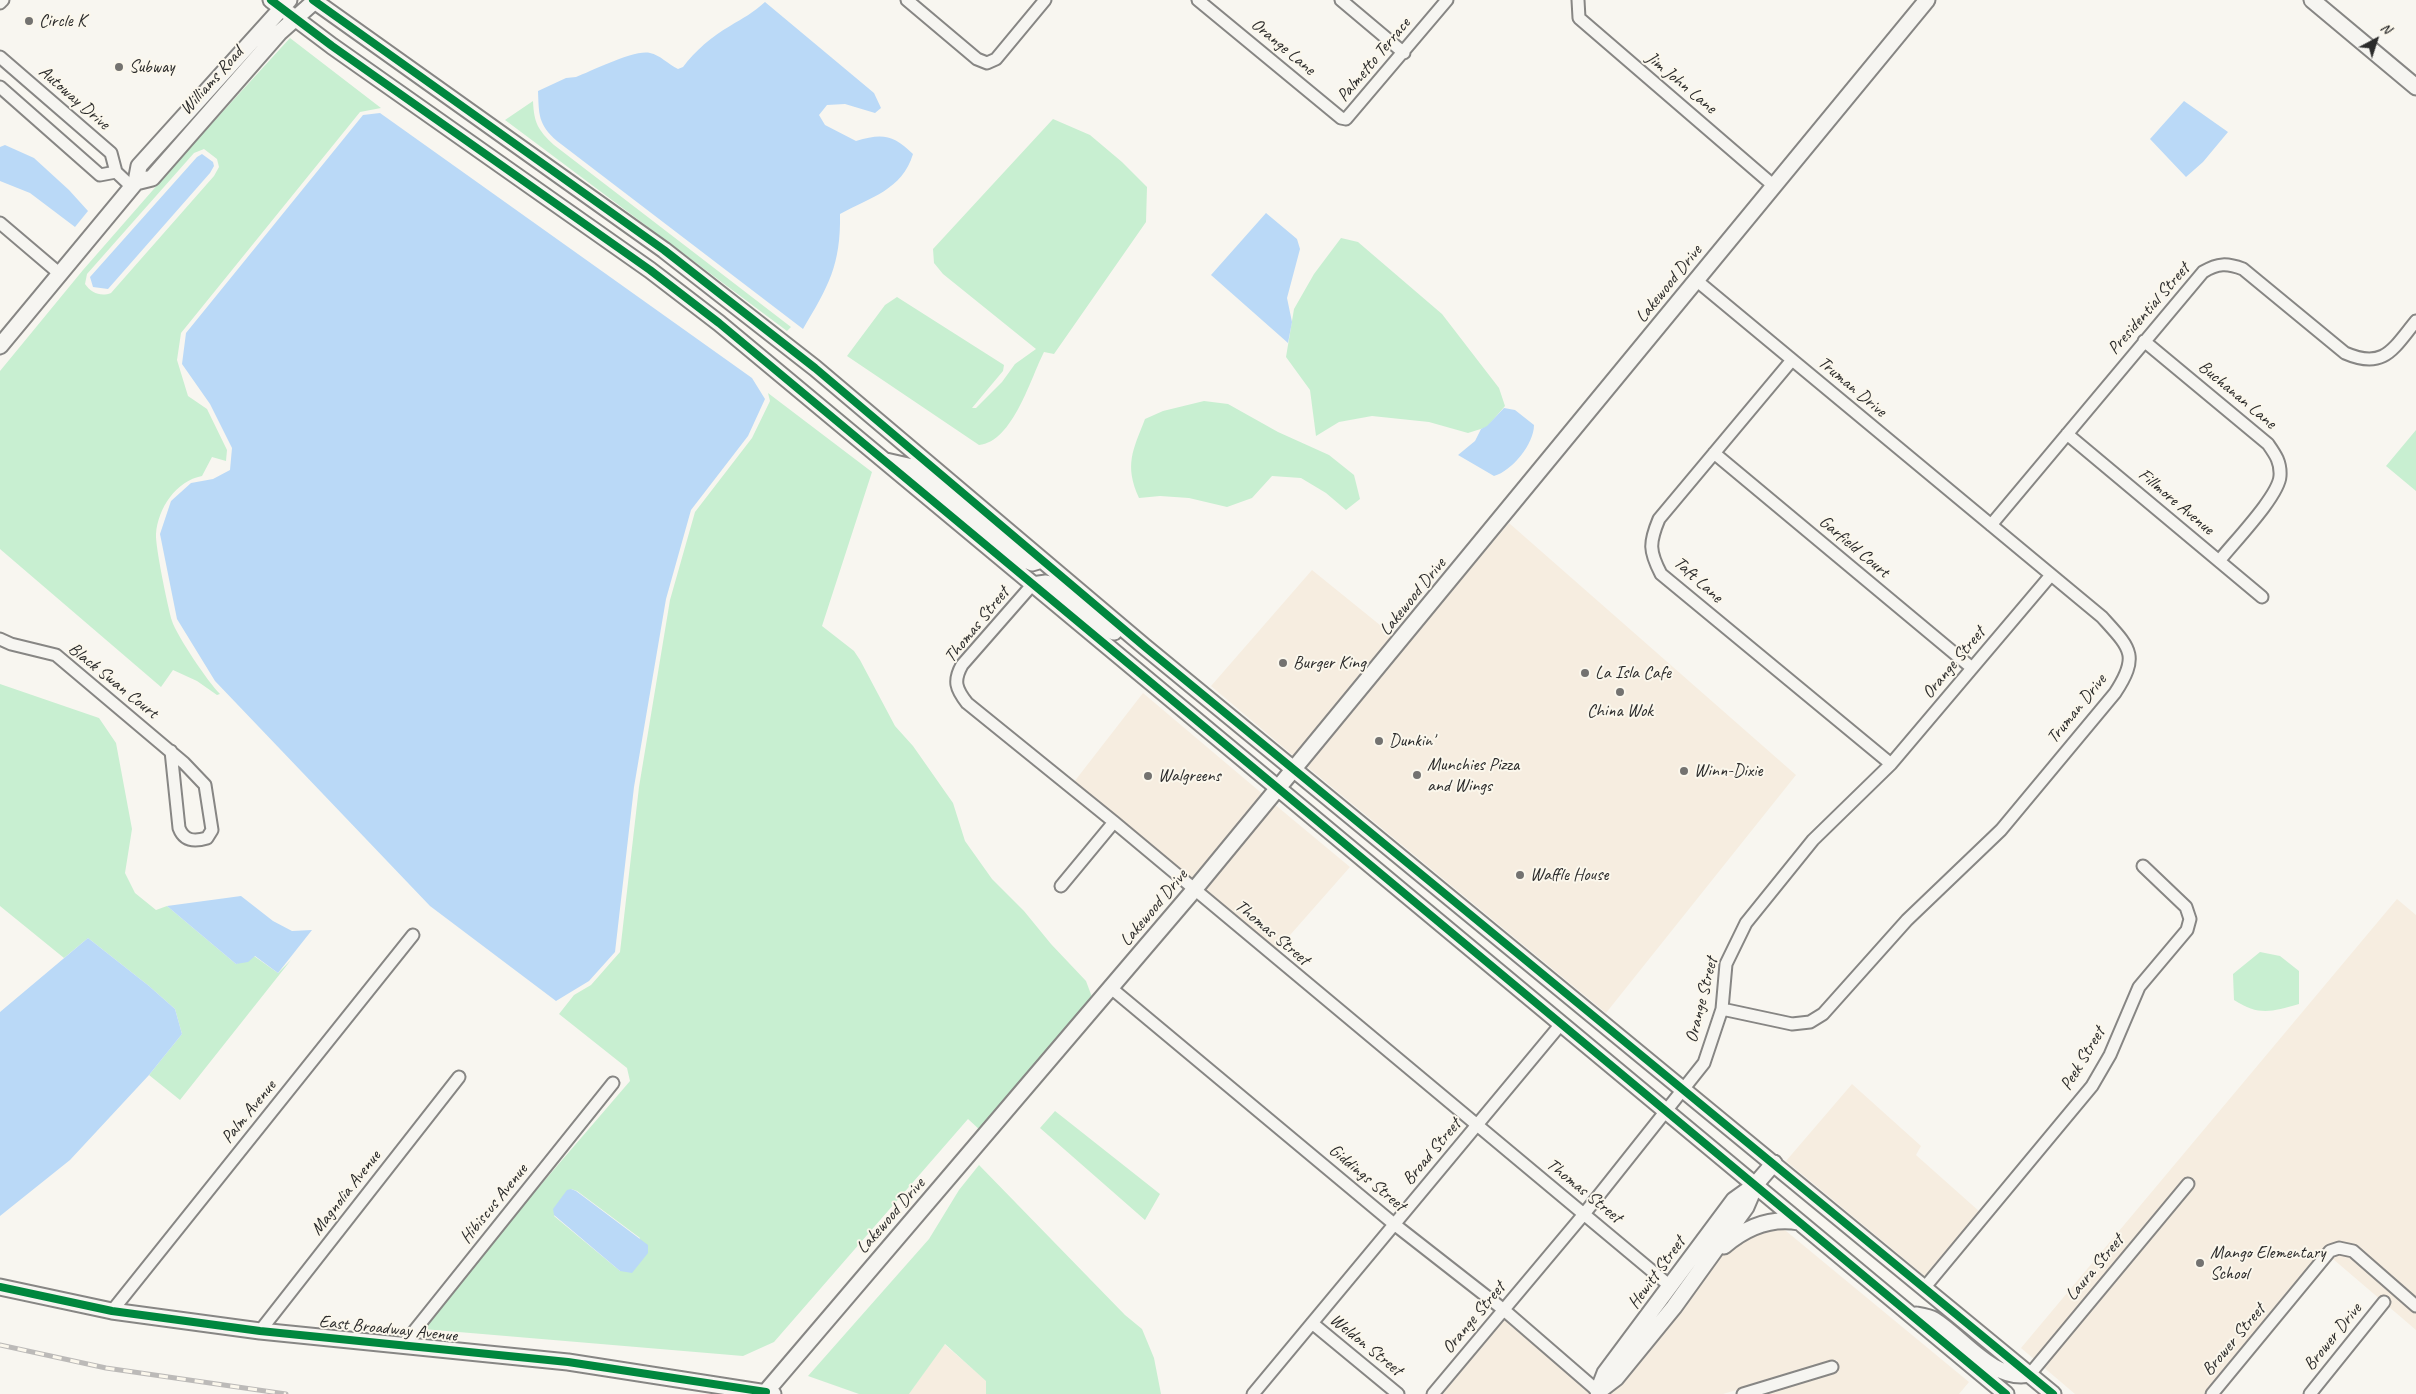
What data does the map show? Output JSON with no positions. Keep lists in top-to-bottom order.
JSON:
{
  "streets": {
    "main road": [
      "Williams Road",
      "Lakewood Drive",
      "Hewitt Street",
      "East Broadway Avenue"
    ],
    "street": [
      "Orange Lane",
      "Palmetto Terrace",
      "Jim John Lane",
      "Autoway Drive",
      "Presidential Street",
      "Truman Drive",
      "Buchanan Lane",
      "Fillmore Avenue",
      "Garfield Court",
      "Taft Lane",
      "Thomas Street",
      "Orange Street",
      "Black Swan Court",
      "Peek Street",
      "Palm Avenue",
      "Broad Street",
      "Giddings Street",
      "Magnolia Avenue",
      "Hibiscus Avenue",
      "Laura Street",
      "Brower Drive",
      "Brower Street",
      "Weldon Street"
    ]
  },
  "crossings": [
    ["Orange Lane", "Palmetto Terrace"],
    ["Williams Road", "Autoway Drive"],
    ["Jim John Lane", "Lakewood Drive"],
    ["Lakewood Drive", "Truman Drive"],
    ["Lakewood Drive", "Thomas Street"],
    ["Lakewood Drive", "Giddings Street"],
    ["Lakewood Drive", "East Broadway Avenue"],
    ["Presidential Street", "Truman Drive"],
    ["Presidential Street", "Buchanan Lane"],
    ["Presidential Street", "Fillmore Avenue"],
    ["Truman Drive", "Taft Lane"],
    ["Truman Drive", "Orange Street"],
    ["Buchanan Lane", "Fillmore Avenue"],
    ["Garfield Court", "Taft Lane"],
    ["Garfield Court", "Orange Street"],
    ["Taft Lane", "Orange Street"],
    ["Thomas Street", "Orange Street"],
    ["Thomas Street", "Broad Street"],
    ["Thomas Street", "Hewitt Street"],
    ["Orange Street", "Giddings Street"],
    ["Palm Avenue", "East Broadway Avenue"],
    ["Broad Street", "Giddings Street"],
    ["Broad Street", "Weldon Street"],
    ["Giddings Street", "Hewitt Street"],
    ["Magnolia Avenue", "East Broadway Avenue"],
    ["Hibiscus Avenue", "East Broadway Avenue"]
  ],
  "places": [
    "Circle K",
    "Subway",
    "Burger King",
    "La Isla Cafe",
    "China Wok",
    "Dunkin'",
    "Winn-Dixie",
    "Munchies Pizza and Wings",
    "Walgreens",
    "Waffle House",
    "Mango Elementary School"
  ],
  "north": "top right"
}
